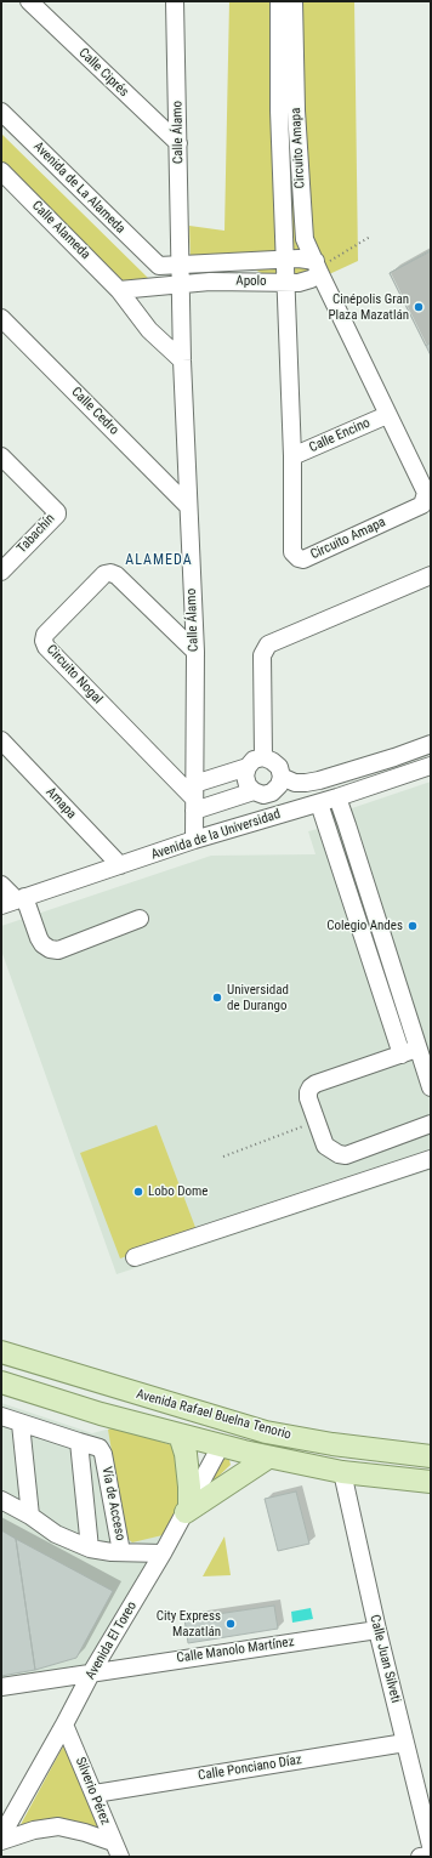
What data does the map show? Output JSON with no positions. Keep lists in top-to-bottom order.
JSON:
{
  "streets": {
    "main road": ["Avenida Rafael Buelna Tenorio"],
    "street": [
      "Calle Ciprés",
      "Calle Álamo",
      "Circuito Amapa",
      "Avenida de La Alameda",
      "Calle Alameda",
      "Apolo",
      "Calle Cedro",
      "Calle Encino",
      "Tabachín",
      "Circuito Nogal",
      "Amapa",
      "Avenida de la Universidad",
      "Vía de Acceso",
      "Avenida El Toreo",
      "Calle Manolo Martínez",
      "Calle Juan Silveti",
      "Calle Ponciano Díaz",
      "Silverio Pérez"
    ]
  },
  "crossings": [
    ["Calle Ciprés", "Calle Álamo"],
    ["Calle Álamo", "Calle Alameda"],
    ["Calle Álamo", "Apolo"],
    ["Calle Álamo", "Calle Cedro"],
    ["Calle Álamo", "Circuito Nogal"],
    ["Calle Álamo", "Avenida de la Universidad"],
    ["Circuito Amapa", "Apolo"],
    ["Circuito Amapa", "Calle Encino"],
    ["Avenida de La Alameda", "Apolo"],
    ["Calle Alameda", "Apolo"],
    ["Amapa", "Avenida de la Universidad"],
    ["Avenida Rafael Buelna Tenorio", "Avenida El Toreo"],
    ["Avenida Rafael Buelna Tenorio", "Calle Juan Silveti"],
    ["Vía de Acceso", "Avenida El Toreo"],
    ["Avenida El Toreo", "Calle Manolo Martínez"],
    ["Avenida El Toreo", "Silverio Pérez"],
    ["Calle Manolo Martínez", "Calle Juan Silveti"],
    ["Calle Juan Silveti", "Calle Ponciano Díaz"],
    ["Calle Ponciano Díaz", "Silverio Pérez"]
  ],
  "districts": ["ALAMEDA"],
  "places": [
    "Cinépolis Gran Plaza Mazatlán",
    "Colegio Andes",
    "Universidad de Durango",
    "Lobo Dome",
    "City Express Mazatlán"
  ]
}
